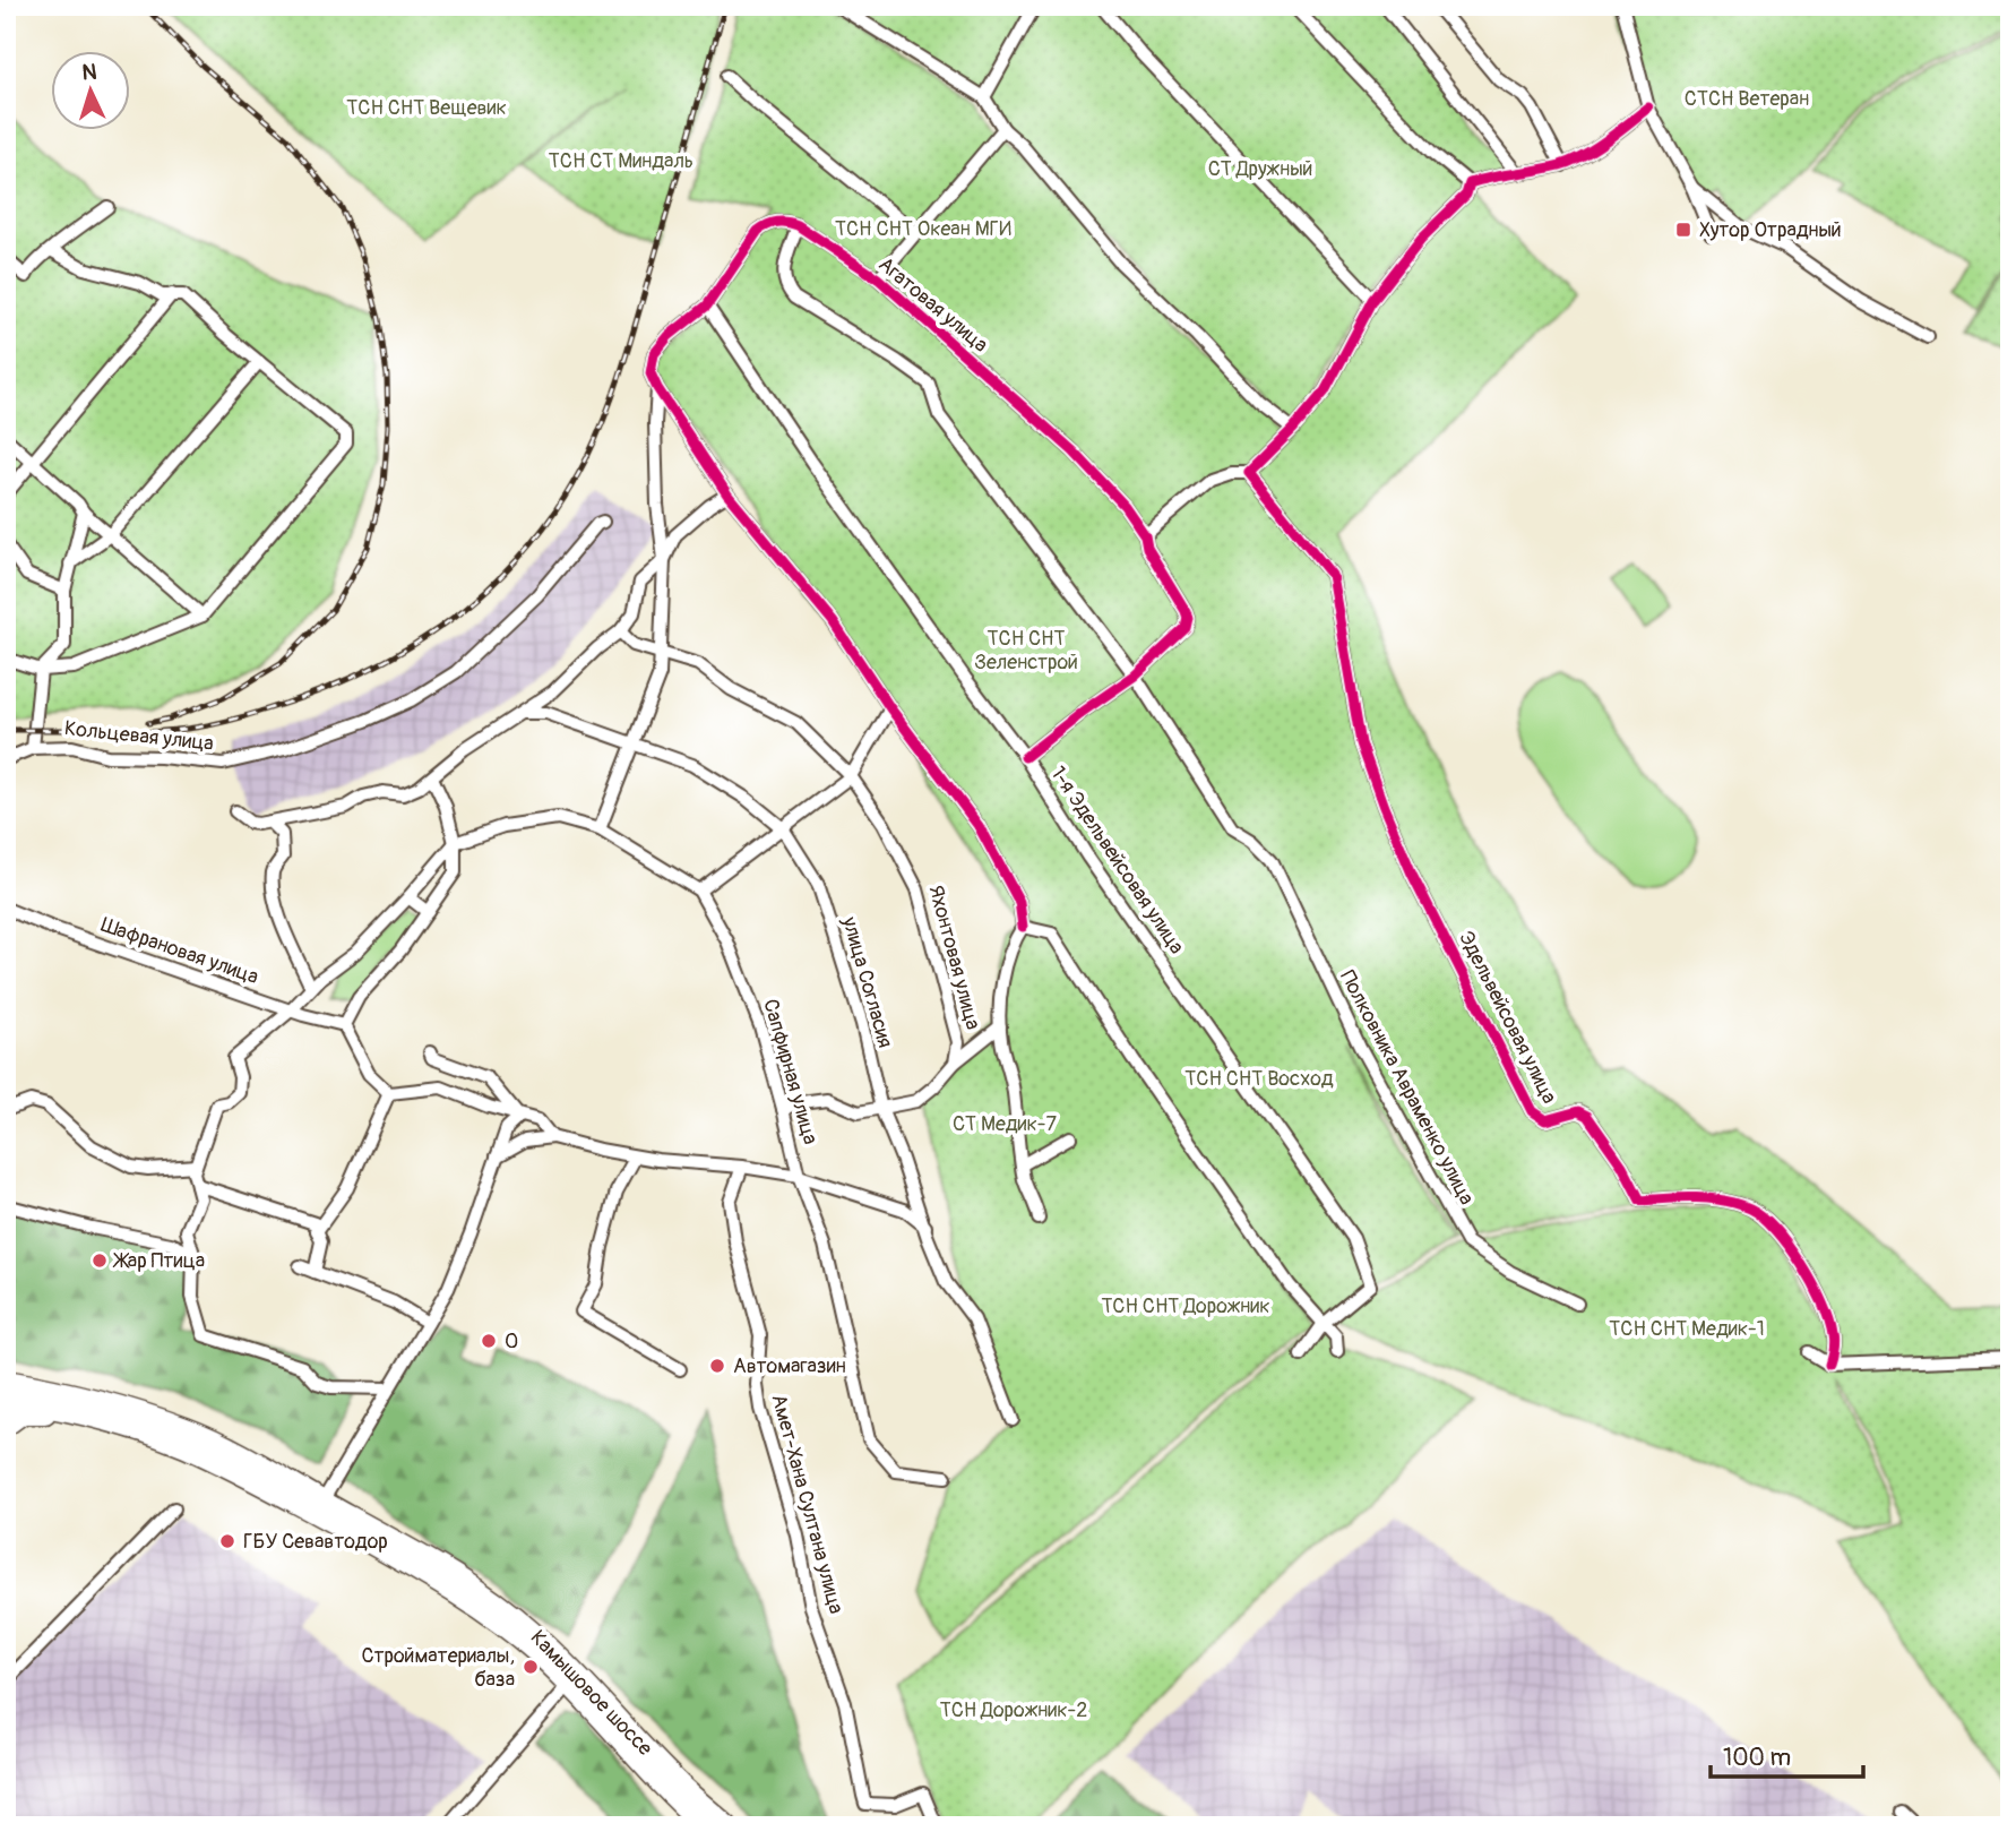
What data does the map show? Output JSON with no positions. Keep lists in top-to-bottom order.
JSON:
{
  "streets": {
    "main road": ["Камышовое шоссе"],
    "street": [
      "Агатовая улица",
      "Кольцевая улица",
      "1-я Эдельвейсовая улица",
      "Шафрановая улица",
      "Яхонтовая улица",
      "улица Согласия",
      "Эдельвейсовая улица",
      "Сапфирная улица",
      "Полковника Авраменко улица",
      "Амет-Хана Султана улица"
    ]
  },
  "crossings": [
    ["Агатовая улица", "1-я Эдельвейсовая улица"],
    ["Агатовая улица", "Полковника Авраменко улица"]
  ],
  "parks": [
    "СТСН Ветеран",
    "ТСН СНТ Вещевик",
    "ТСН СТ Миндаль",
    "СТ Дружный",
    "ТСН СНТ Океан МГИ",
    "ТСН СНТ Зеленстрой",
    "ТСН СНТ Восход",
    "СТ Медик-7",
    "ТСН СНТ Дорожник",
    "ТСН СНТ Медик-1",
    "ТСН Дорожник-2"
  ],
  "places": {
    "transit": ["Хутор Отрадный"],
    "other": [
      "Жар Птица",
      "0",
      "Автомагазин",
      "ГБУ Севавтодор",
      "Стройматериалы, база"
    ]
  },
  "scale_bar": "100 m",
  "north": "top"
}
